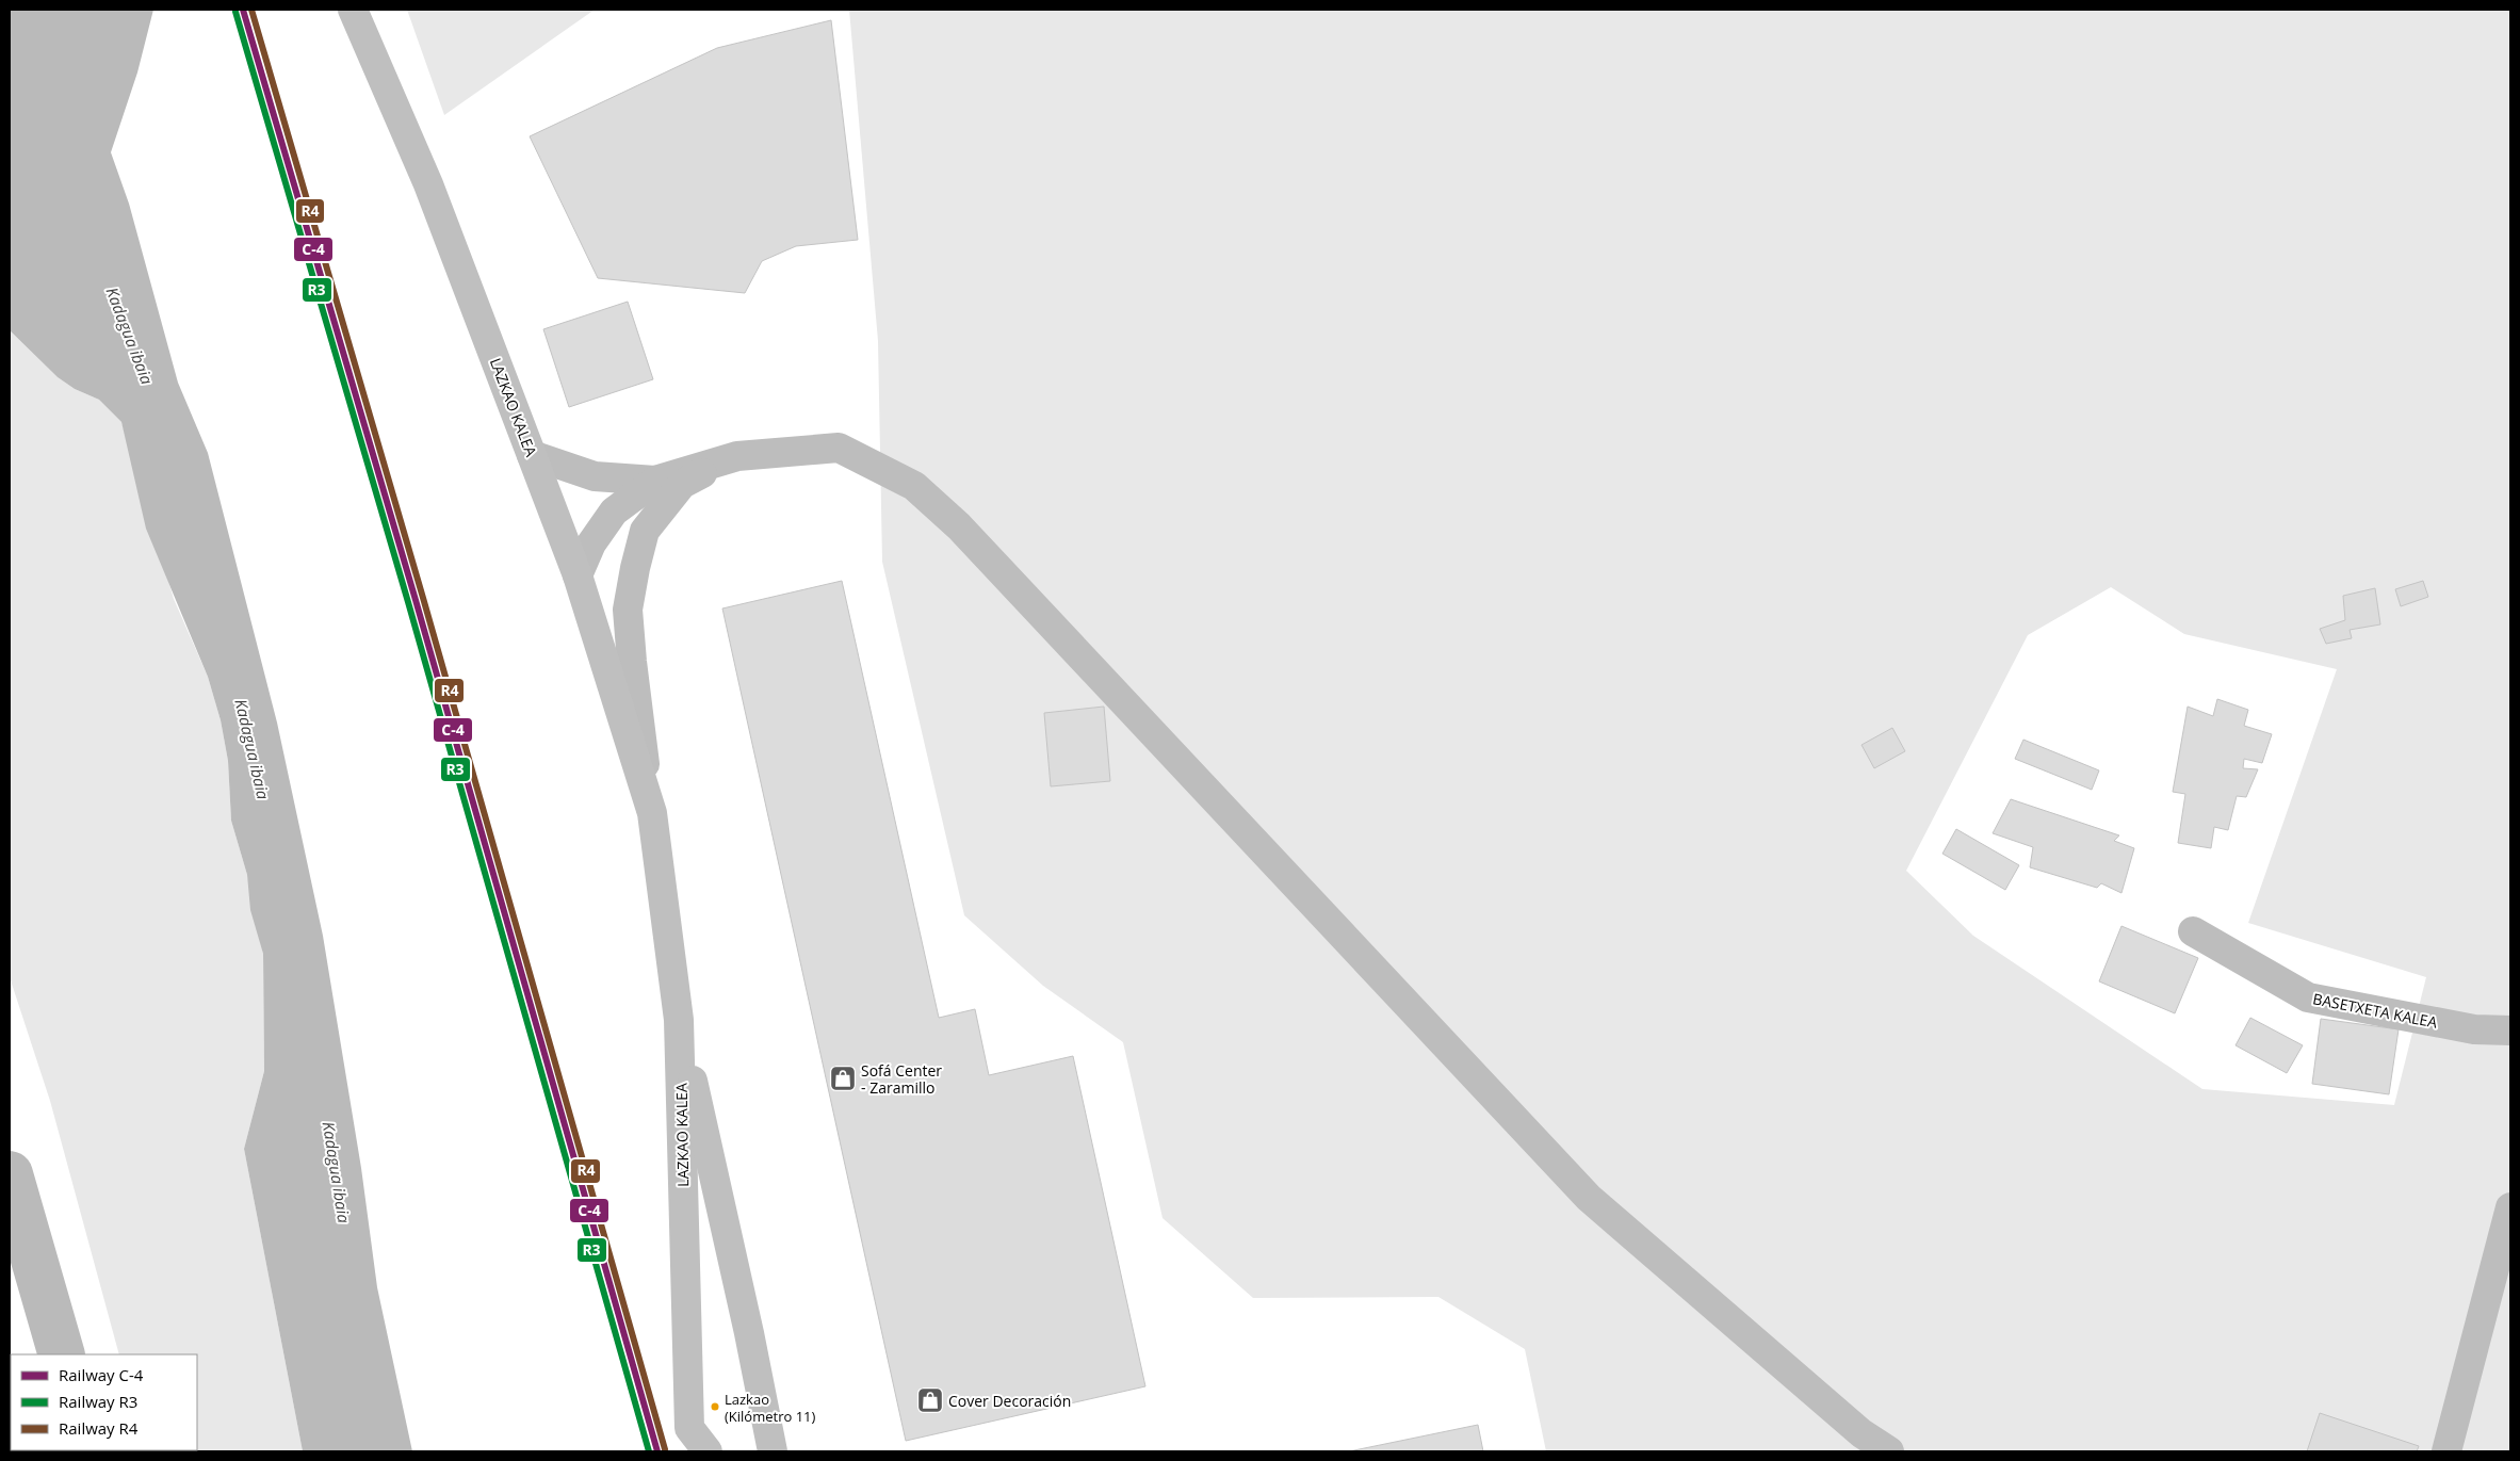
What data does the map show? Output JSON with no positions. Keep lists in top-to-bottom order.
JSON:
{
  "streets": {
    "street": ["LAZKAO KALEA", "BASETXETA KALEA"]
  },
  "water": ["Kadagua ibaia"],
  "places": {
    "shop": ["Sofá Center - Zaramillo", "Cover Decoración"],
    "other": ["Lazkao (Kilómetro 11)"]
  },
  "lines": ["rail line C-4", "rail line R4", "rail line R3"],
  "legend": ["Railway C-4", "Railway R3", "Railway R4"]
}
